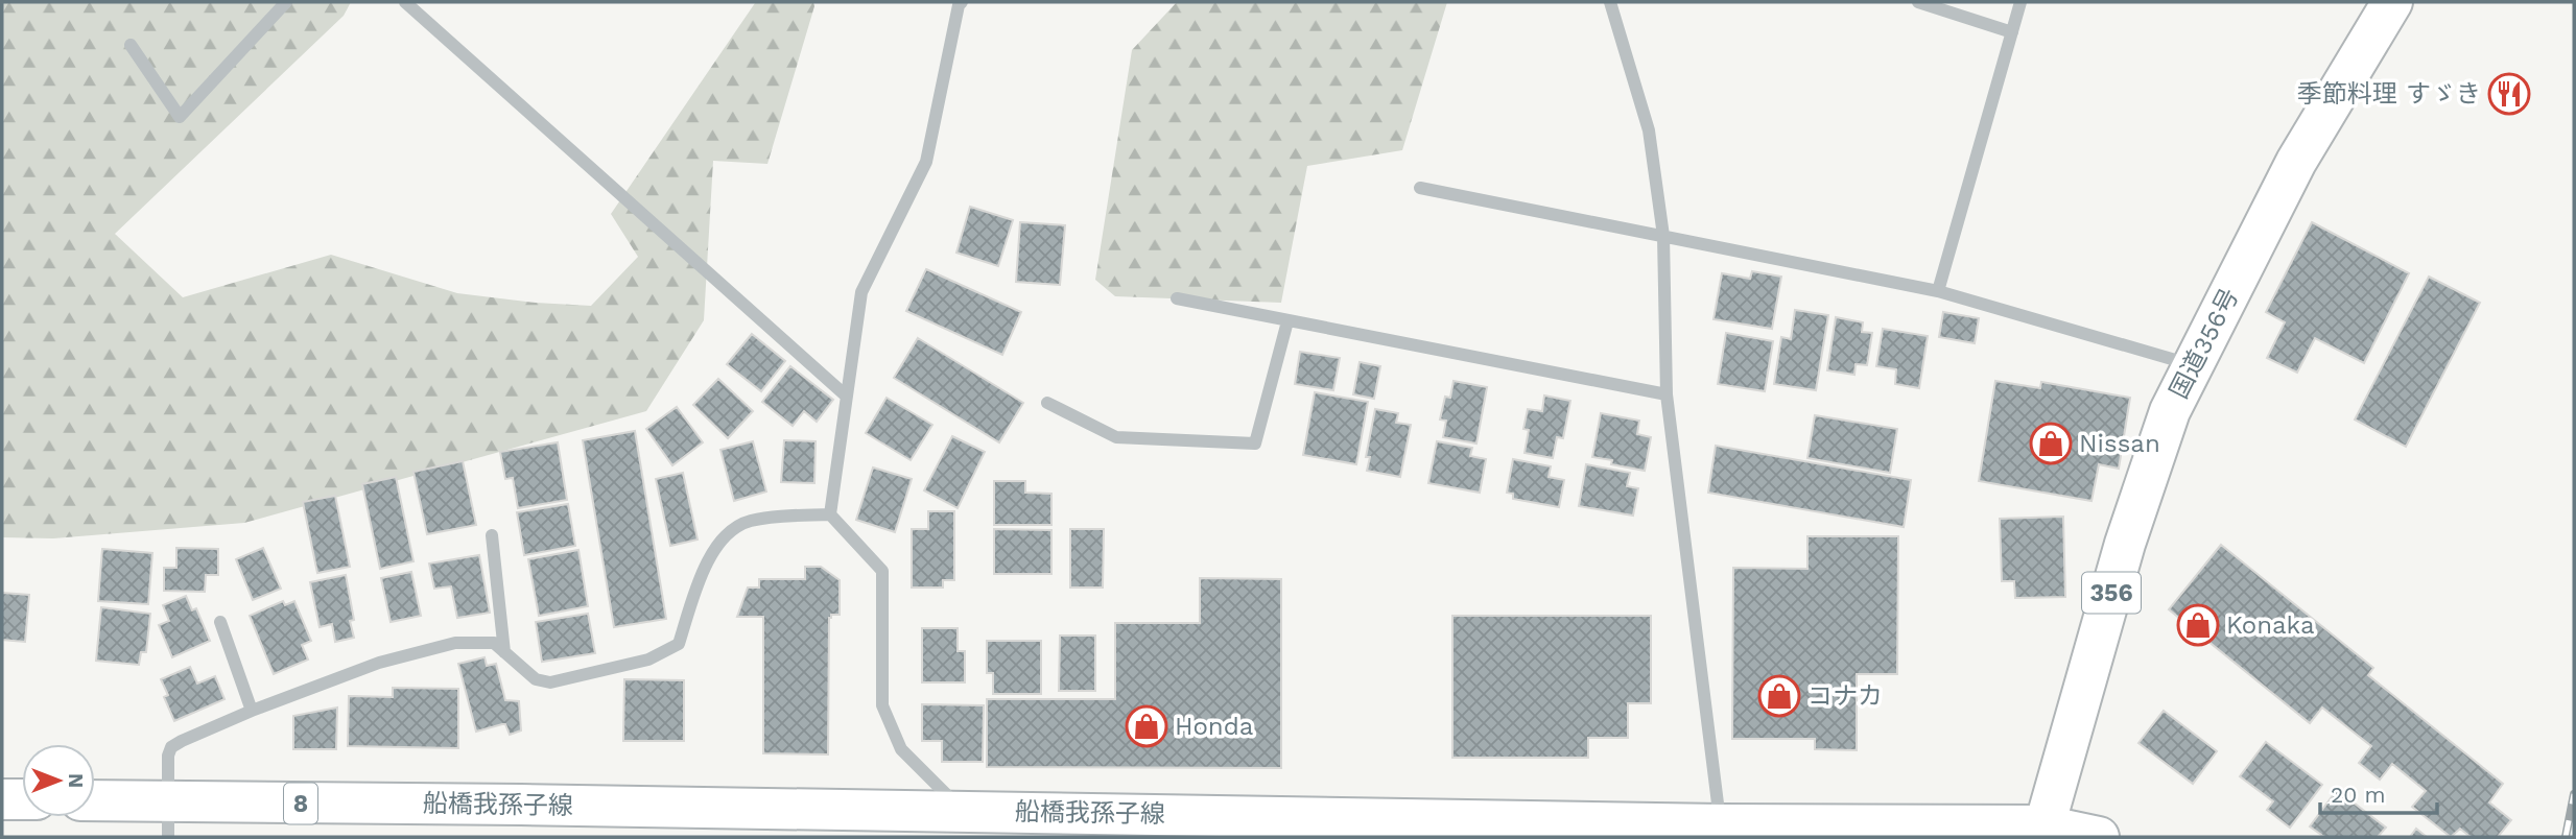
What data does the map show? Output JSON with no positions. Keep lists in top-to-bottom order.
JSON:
{
  "streets": {
    "main road": [
      "国道356号",
      "356",
      "8",
      "船橋我孫子線"
    ]
  },
  "crossings": [
    ["国道356号", "船橋我孫子線"]
  ],
  "places": {
    "restaurant": ["季節料理 すゞき"],
    "shop": [
      "Nissan",
      "Konaka",
      "コナカ",
      "Honda"
    ]
  },
  "scale_bar": "20 m",
  "north": "right"
}
